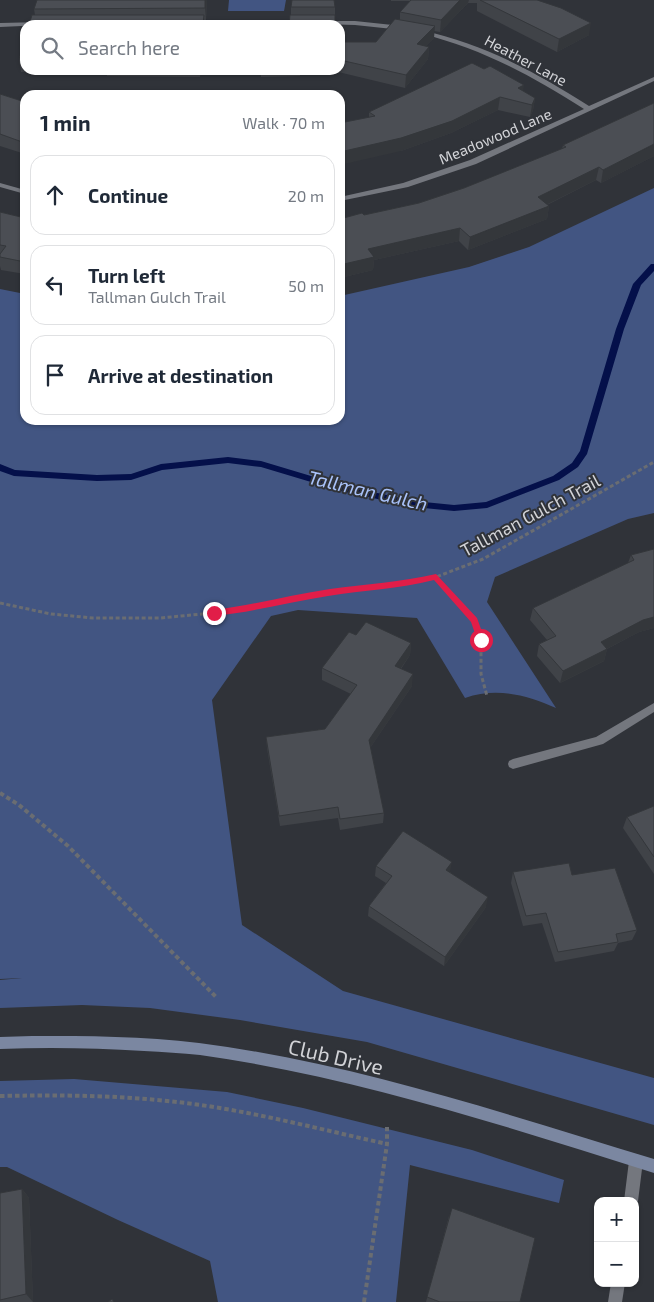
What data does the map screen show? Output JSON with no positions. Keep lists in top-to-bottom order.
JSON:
{
  "streets": {
    "street": ["Heather Lane", "Meadowood Lane", "Club Drive"],
    "path": ["Tallman Gulch Trail"]
  },
  "crossings": [
    ["Heather Lane", "Meadowood Lane"]
  ],
  "water": ["Tallman Gulch"],
  "page": {
    "search": "Search here",
    "heading": ["1 min", "Walk · 70 m"],
    "list": [
      ["Continue", "20 m"],
      ["Turn left", "Tallman Gulch Trail", "50 m"],
      "Arrive at destination"
    ],
    "map_buttons": ["+", "−"]
  }
}
